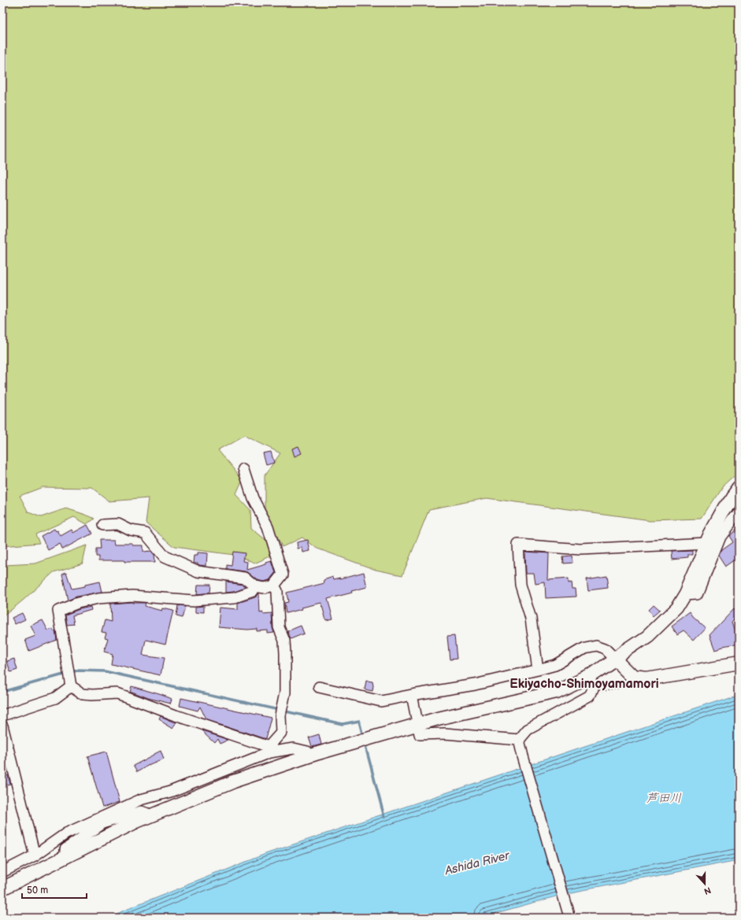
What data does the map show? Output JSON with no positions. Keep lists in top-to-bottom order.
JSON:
{
  "districts": ["Ekiyacho-Shimoyamamori"],
  "water": ["芦田川", "Ashida River"],
  "scale_bar": "50 m",
  "north": "bottom"
}
